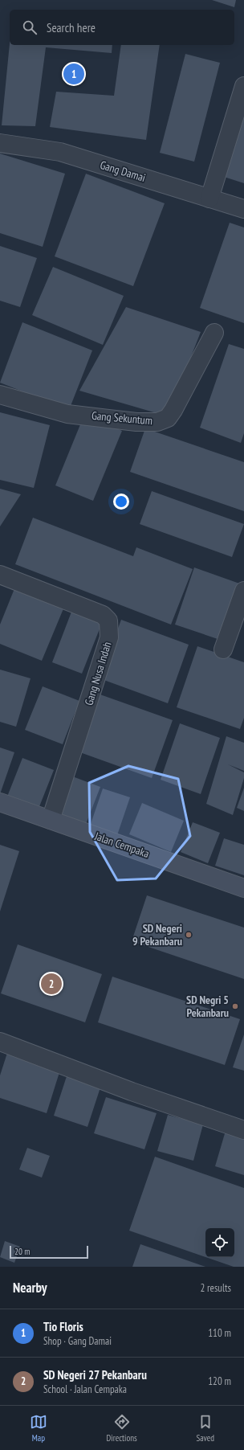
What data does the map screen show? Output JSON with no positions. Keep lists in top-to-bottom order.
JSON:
{
  "streets": {
    "street": [
      "Gang Damai",
      "Gang Sekuntum",
      "Gang Nusa Indah",
      "Jalan Cempaka"
    ]
  },
  "crossings": [
    ["Gang Nusa Indah", "Jalan Cempaka"]
  ],
  "places": ["SD Negeri 9 Pekanbaru", "SD Negri 5 Pekanbaru"],
  "scale_bar": "20 m",
  "page": {
    "search": "Search here",
    "pins": ["1", "2"],
    "scale": "20 m",
    "heading": ["Nearby", "2 results"],
    "list": [
      {
        "mark": "1",
        "name": "Tio Floris",
        "note": "Shop · Gang Damai",
        "value": "110 m"
      },
      {
        "mark": "2",
        "name": "SD Negeri 27 Pekanbaru",
        "note": "School · Jalan Cempaka",
        "value": "120 m"
      }
    ],
    "nav": ["Map", "Directions", "Saved"]
  }
}
